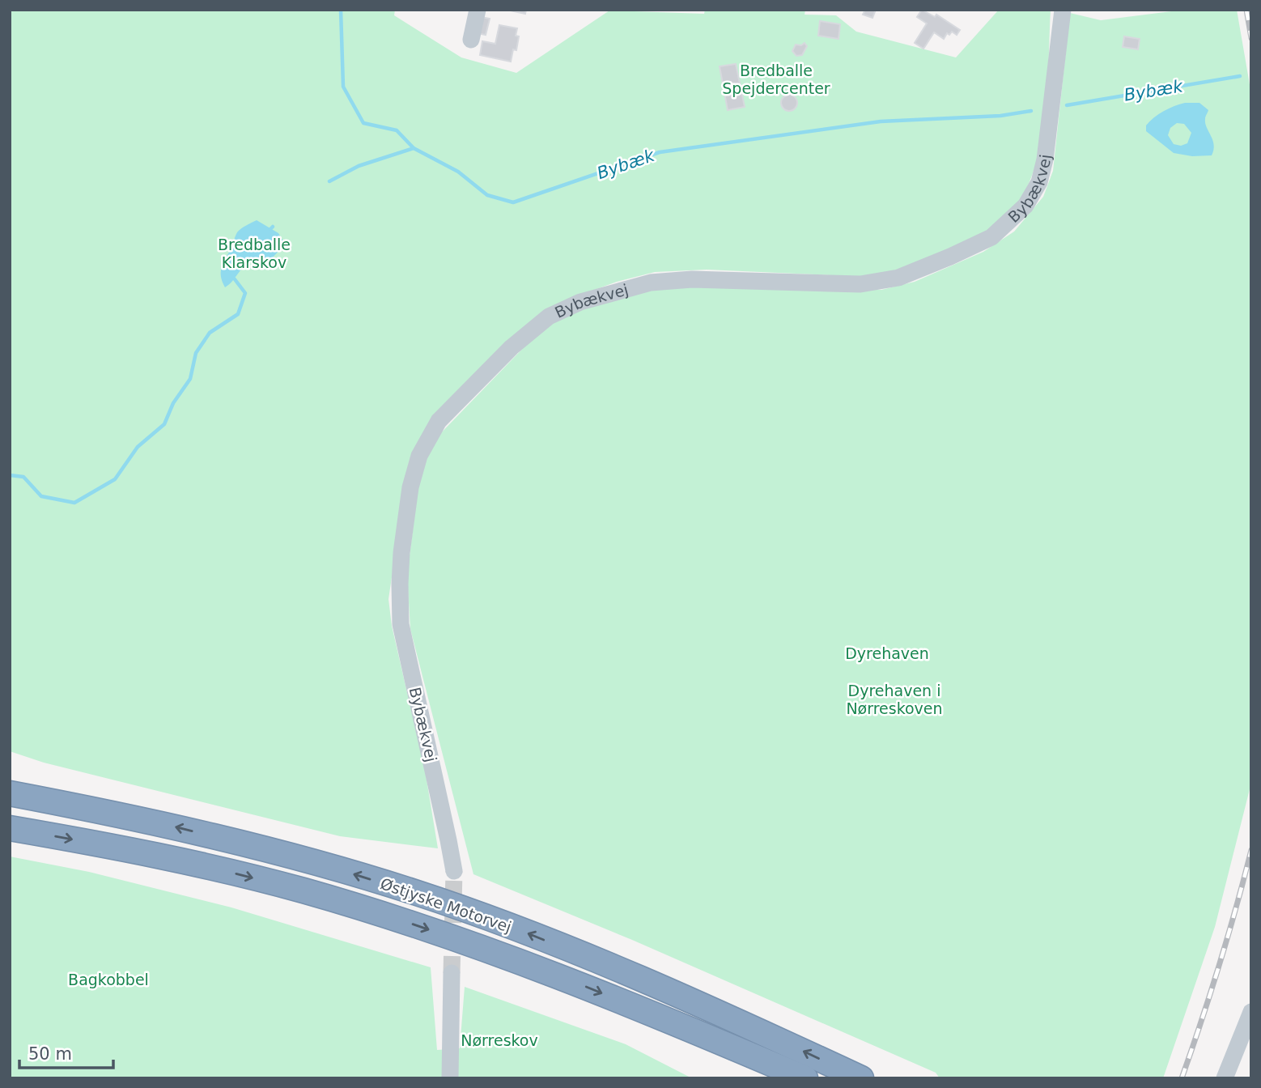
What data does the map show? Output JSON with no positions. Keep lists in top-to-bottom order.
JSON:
{
  "streets": {
    "highway": ["Østjyske Motorvej"],
    "street": ["Bybækvej"]
  },
  "water": ["Bybæk"],
  "parks": [
    "Bredballe Spejdercenter",
    "Bredballe Klarskov",
    "Dyrehaven",
    "Dyrehaven i Nørreskoven",
    "Bagkobbel",
    "Nørreskov"
  ],
  "scale_bar": "50 m"
}
